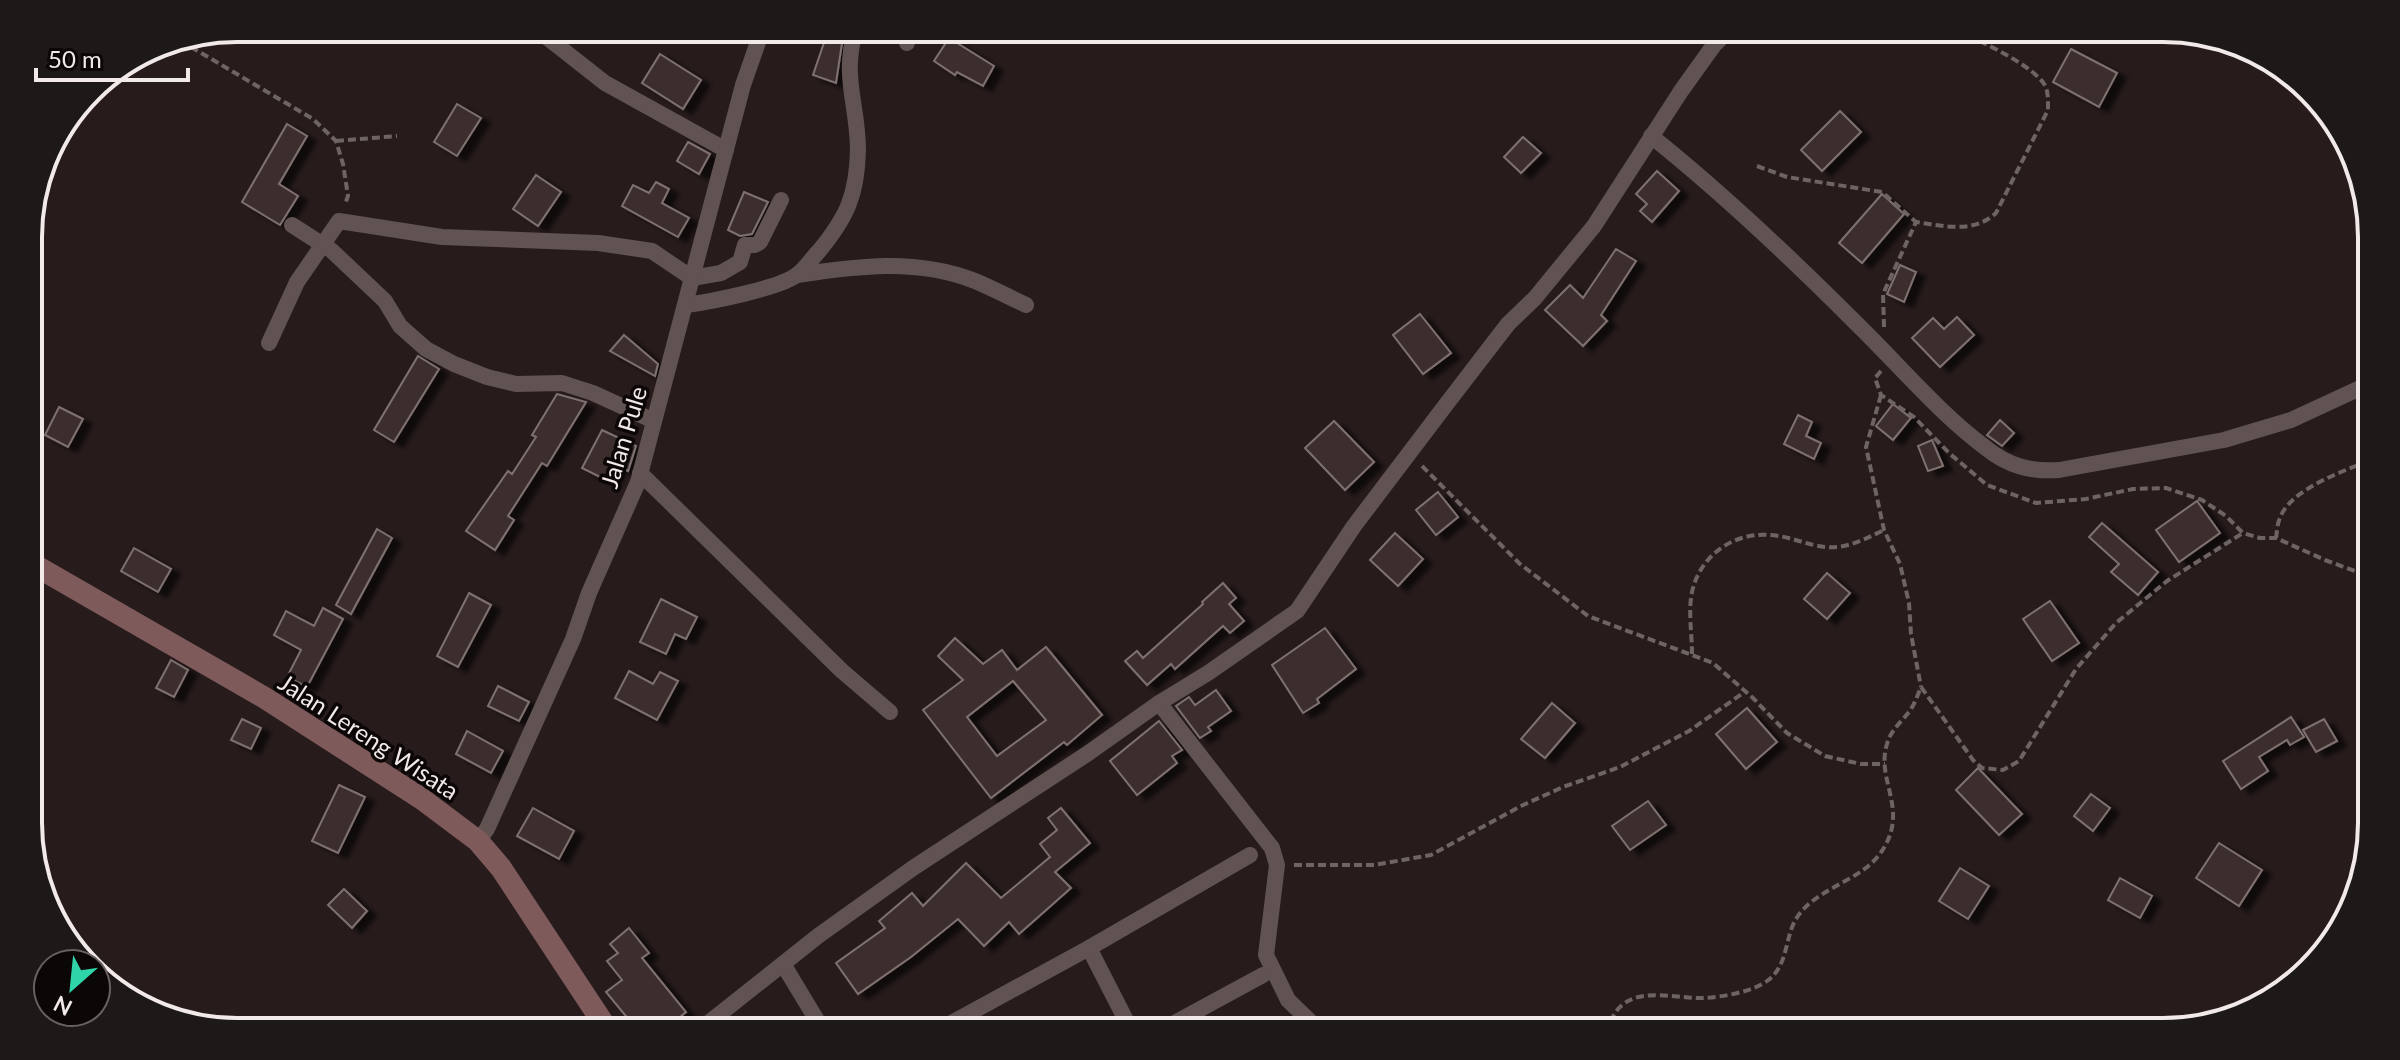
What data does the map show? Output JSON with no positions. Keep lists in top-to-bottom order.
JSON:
{
  "streets": {
    "main road": ["Jalan Lereng Wisata"],
    "street": ["Jalan Pule"]
  },
  "crossings": [
    ["Jalan Pule", "Jalan Lereng Wisata"]
  ],
  "scale_bar": "50 m",
  "north": "bottom left"
}
